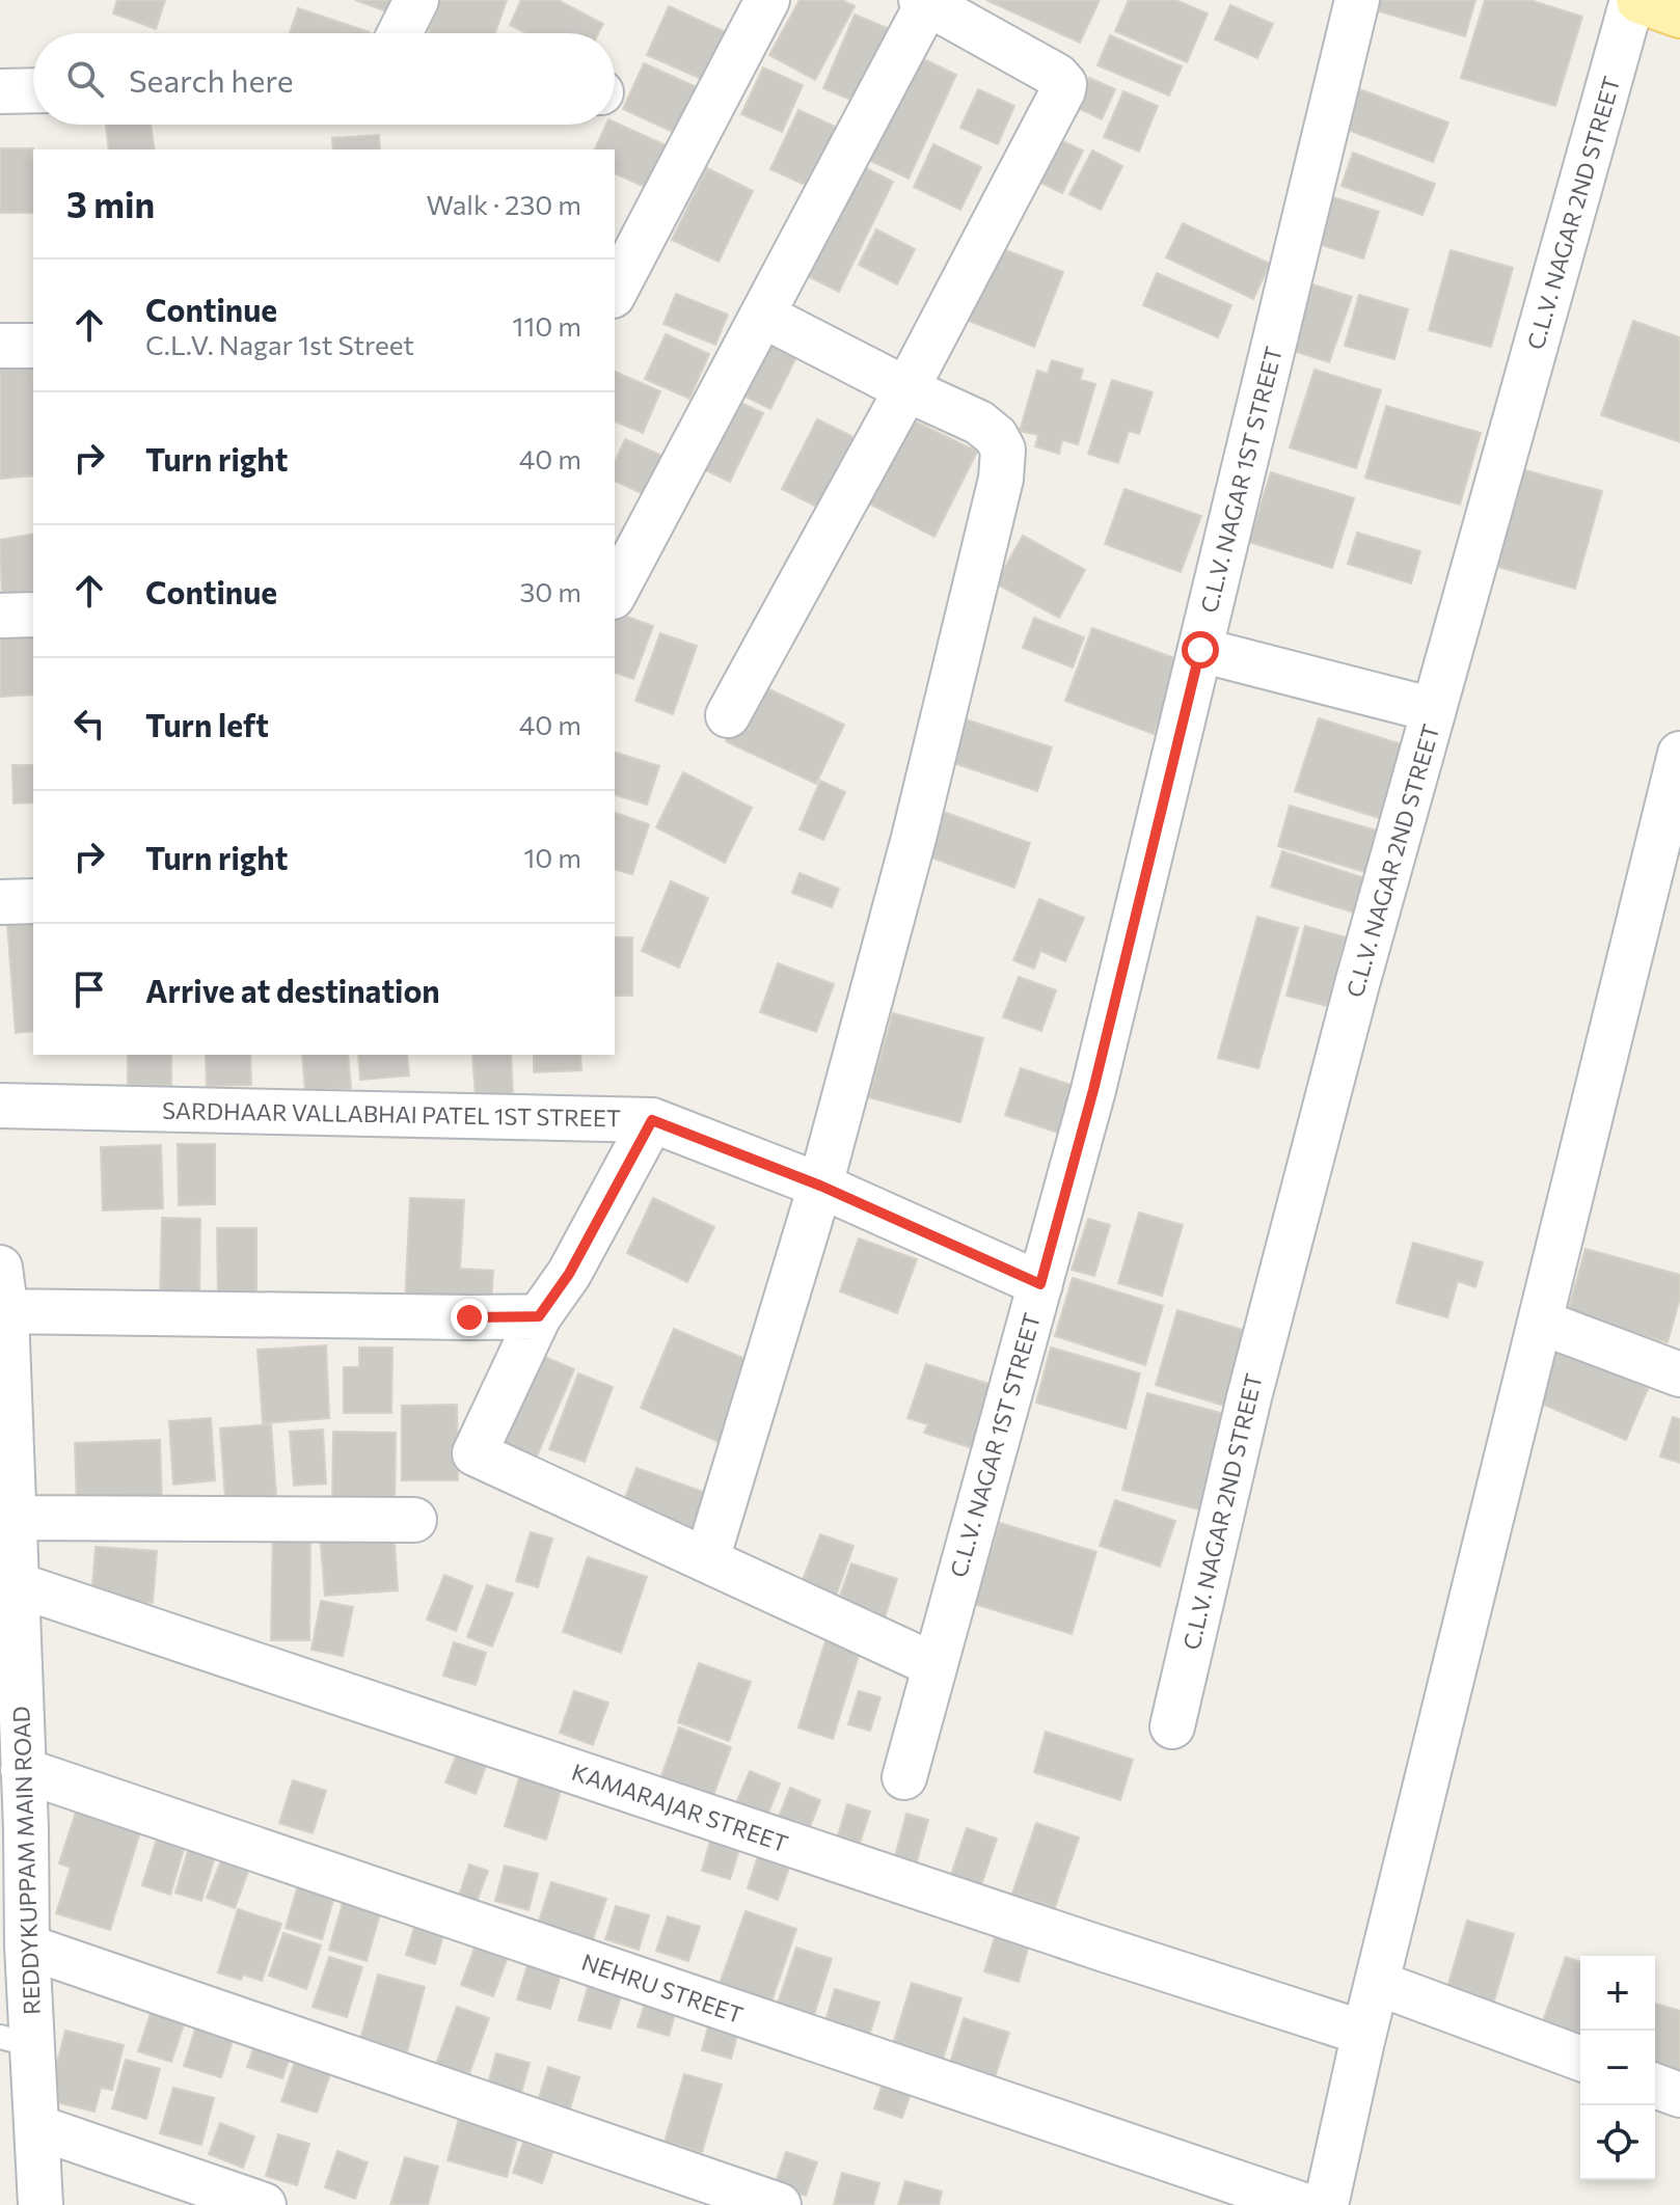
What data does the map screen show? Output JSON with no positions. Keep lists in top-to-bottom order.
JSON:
{
  "streets": {
    "street": [
      "C.L.V. NAGAR 2ND STREET",
      "C.L.V. NAGAR 1ST STREET",
      "SARDHAAR VALLABHAI PATEL 1ST STREET",
      "KAMARAJAR STREET",
      "REDDYKUPPAM MAIN ROAD",
      "NEHRU STREET"
    ]
  },
  "crossings": [
    ["C.L.V. NAGAR 1ST STREET", "SARDHAAR VALLABHAI PATEL 1ST STREET"],
    ["KAMARAJAR STREET", "REDDYKUPPAM MAIN ROAD"],
    ["REDDYKUPPAM MAIN ROAD", "NEHRU STREET"]
  ],
  "page": {
    "search": "Search here",
    "heading": ["3 min", "Walk · 230 m"],
    "list": [
      ["Continue", "C.L.V. Nagar 1st Street", "110 m"],
      ["Turn right", "40 m"],
      ["Continue", "30 m"],
      ["Turn left", "40 m"],
      ["Turn right", "10 m"],
      "Arrive at destination"
    ],
    "map_buttons": ["+", "−"]
  }
}
